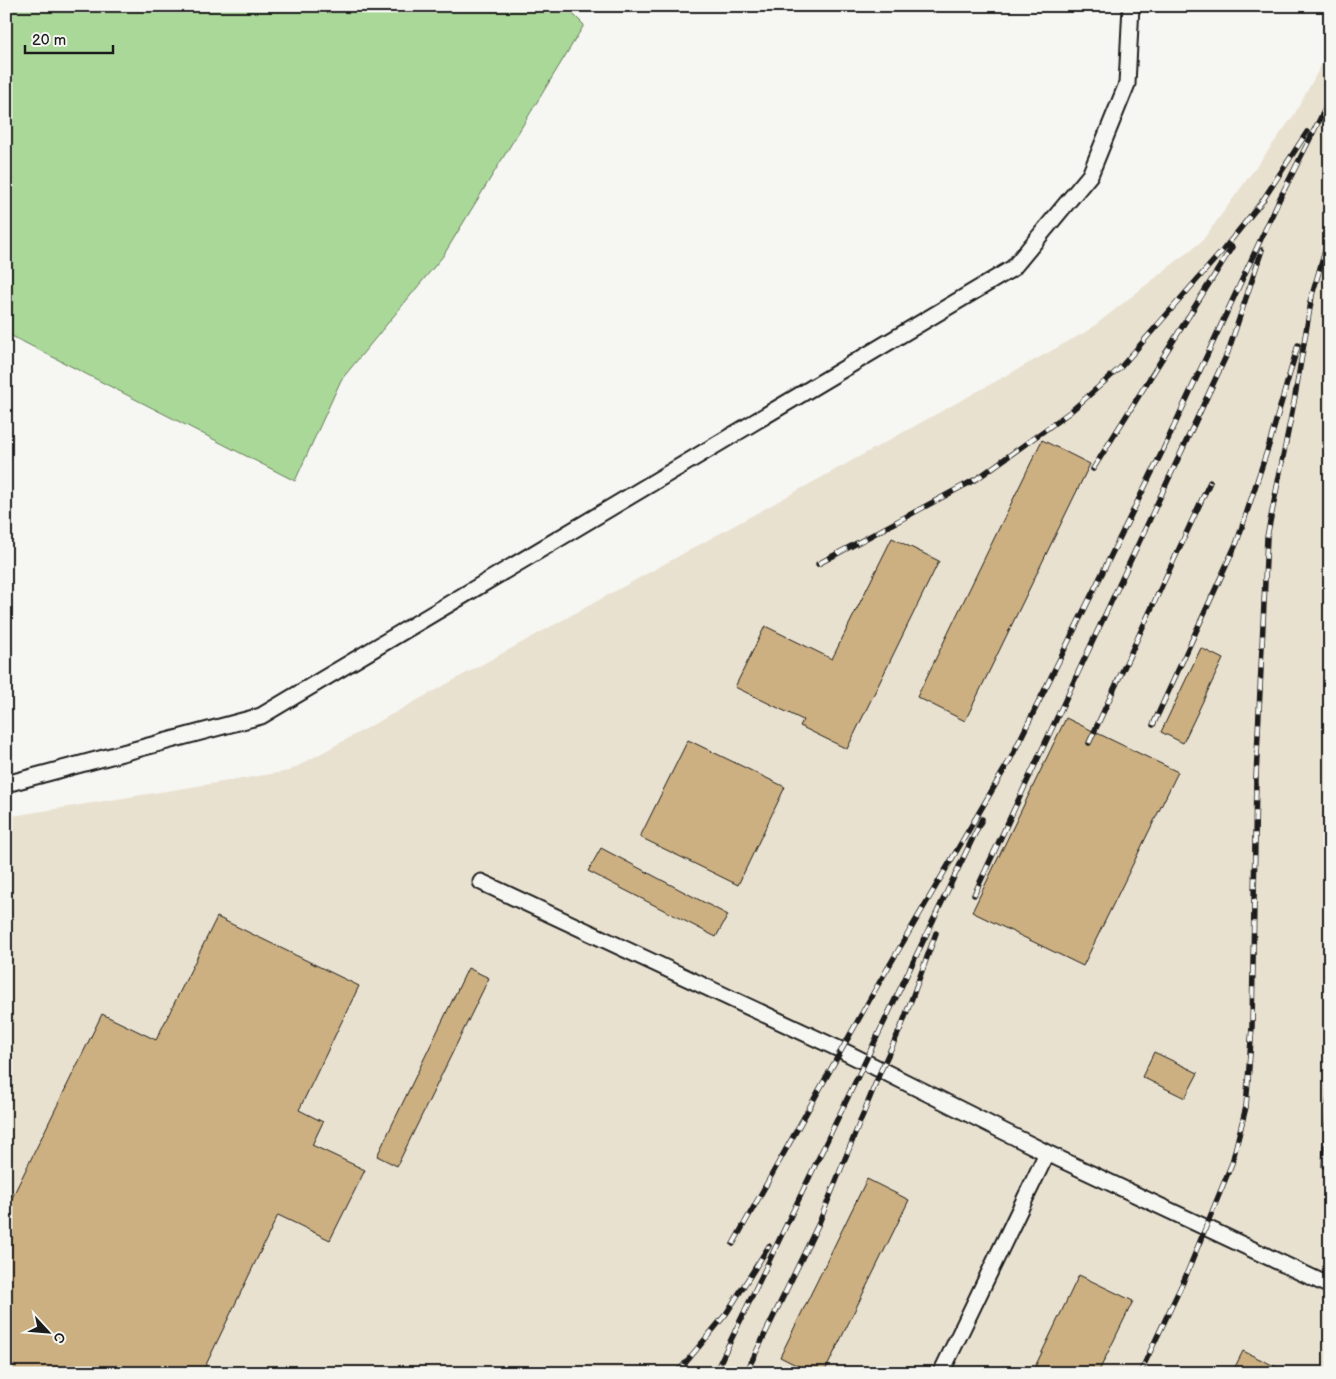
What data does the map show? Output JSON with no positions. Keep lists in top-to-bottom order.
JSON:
{
  "scale_bar": "20 m",
  "north": "bottom right"
}
